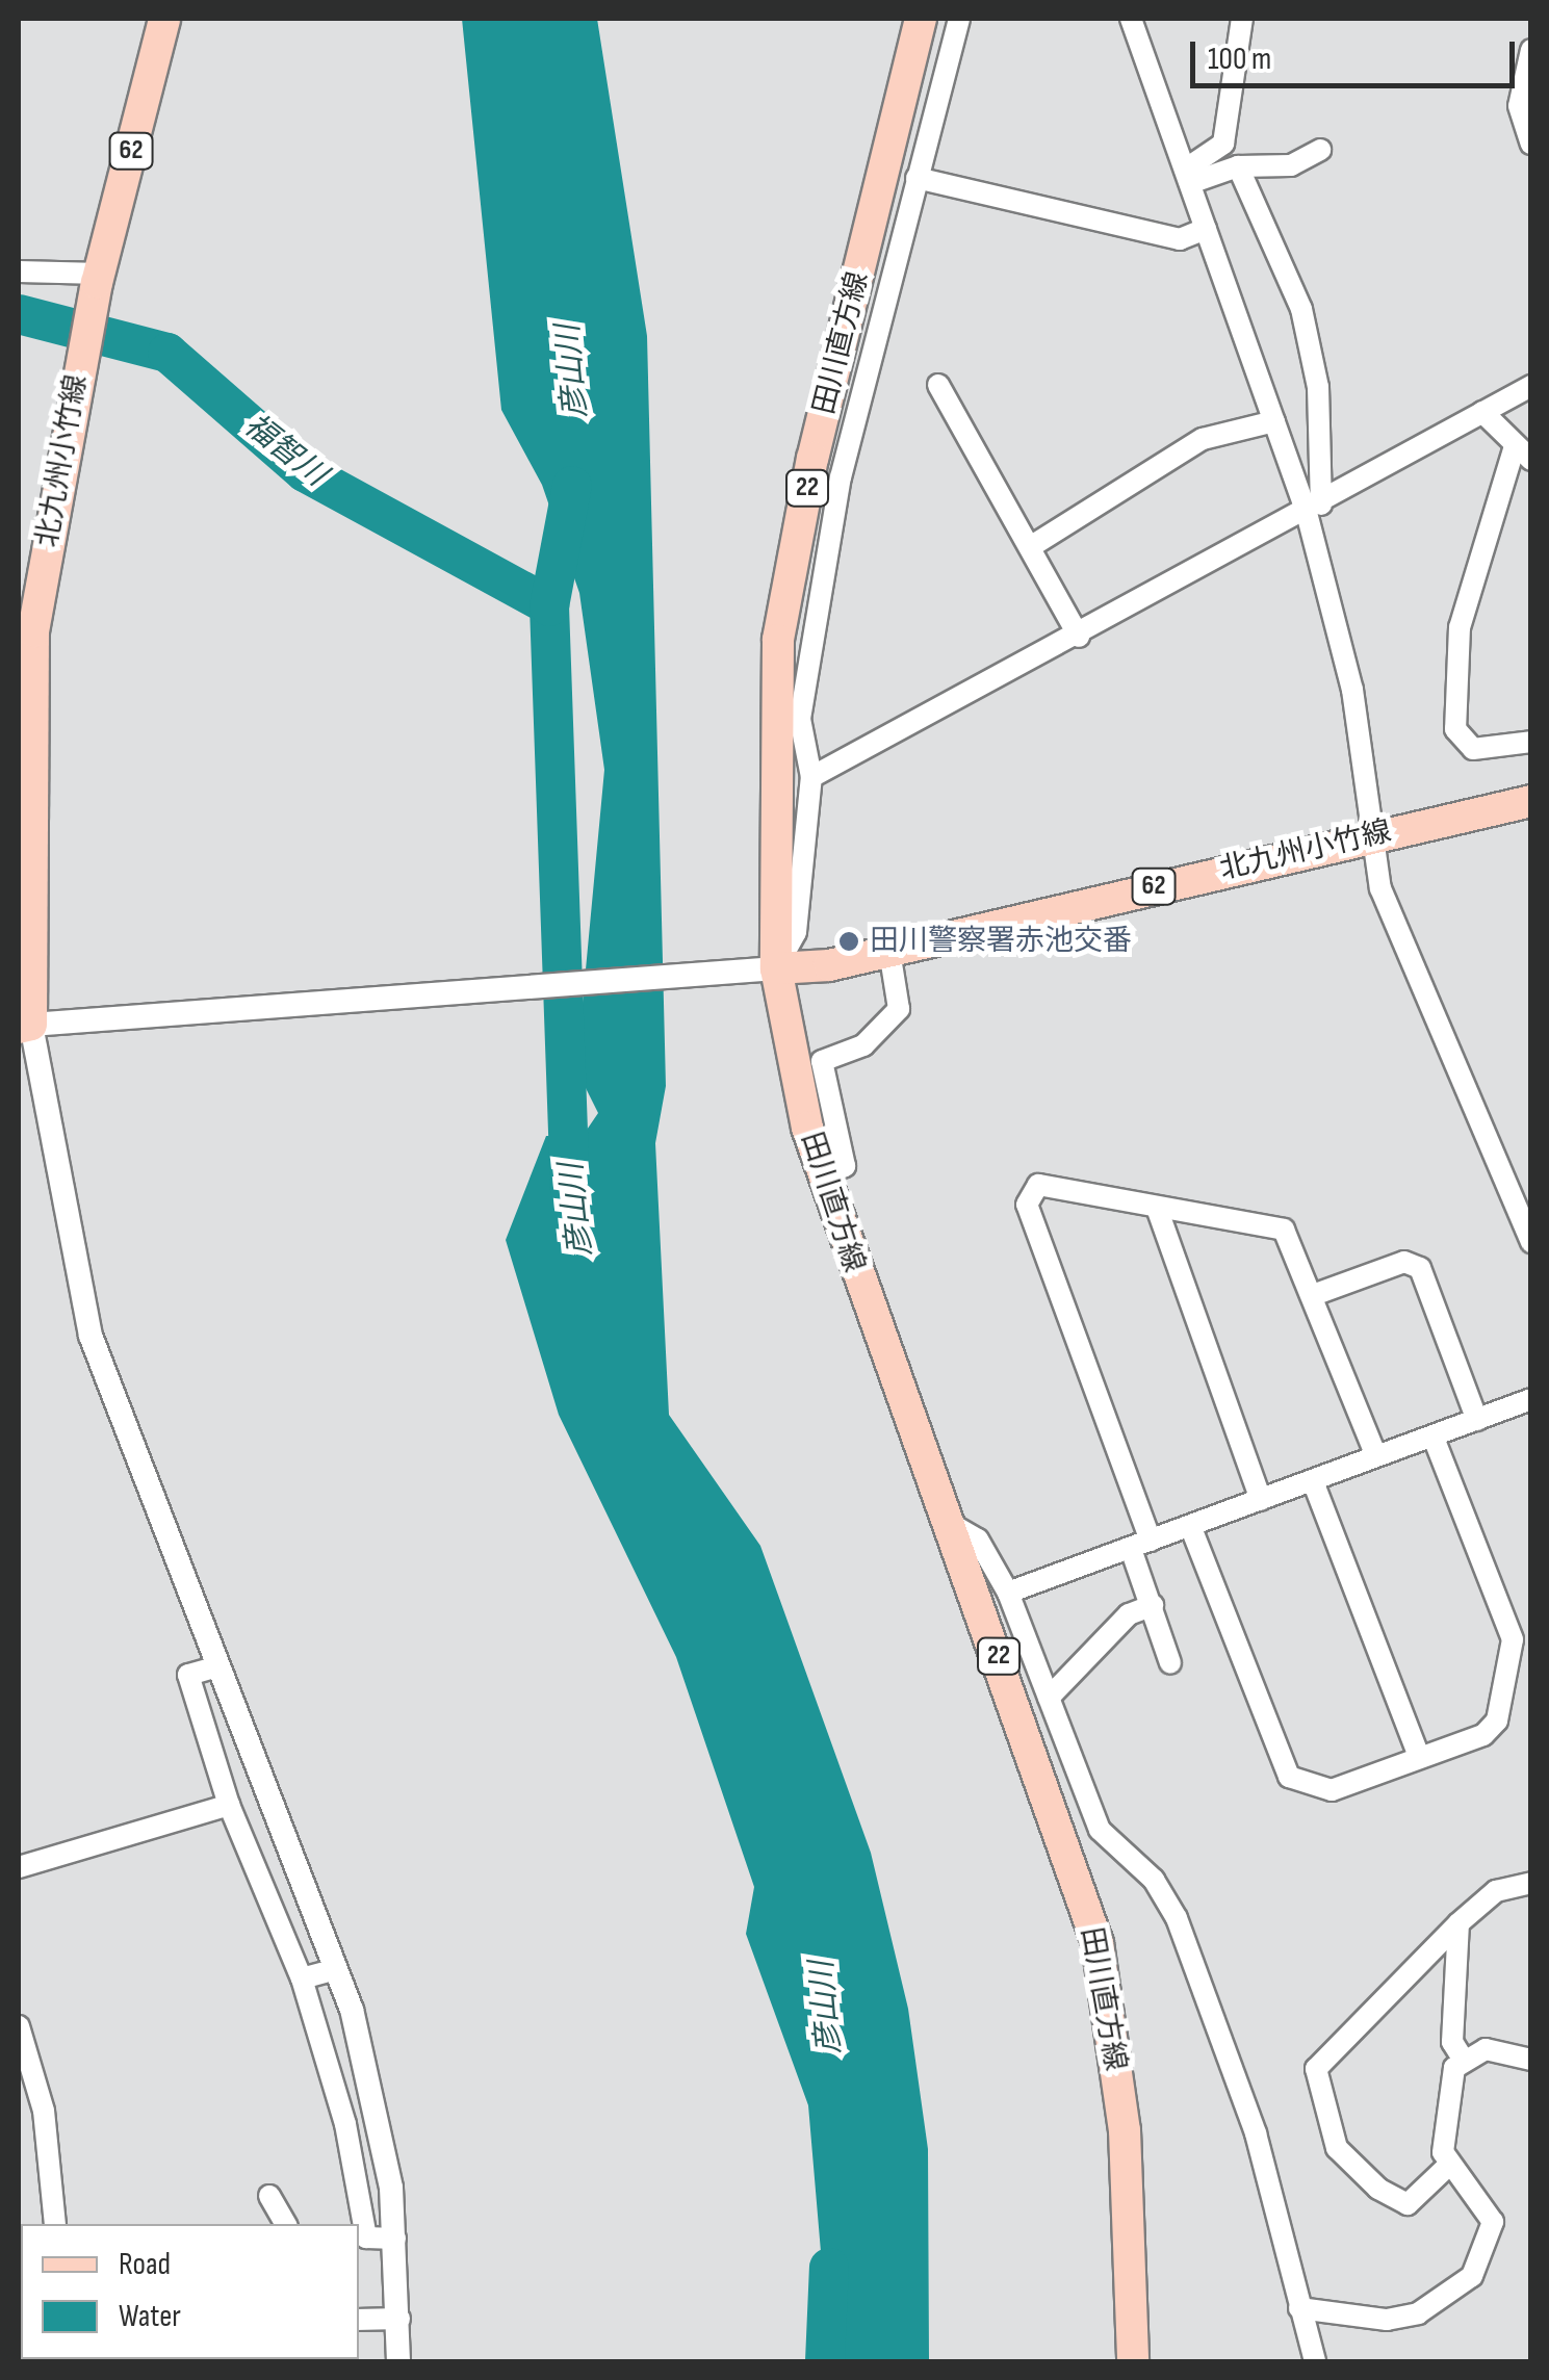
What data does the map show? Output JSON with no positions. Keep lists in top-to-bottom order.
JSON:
{
  "streets": {
    "main road": [
      "62",
      "田川直方線",
      "北九州小竹線",
      "22"
    ]
  },
  "crossings": [
    ["田川直方線", "北九州小竹線"]
  ],
  "water": ["彦山川", "福智川"],
  "places": ["田川警察署赤池交番"],
  "legend": ["Road", "Water"],
  "scale_bar": "100 m"
}
